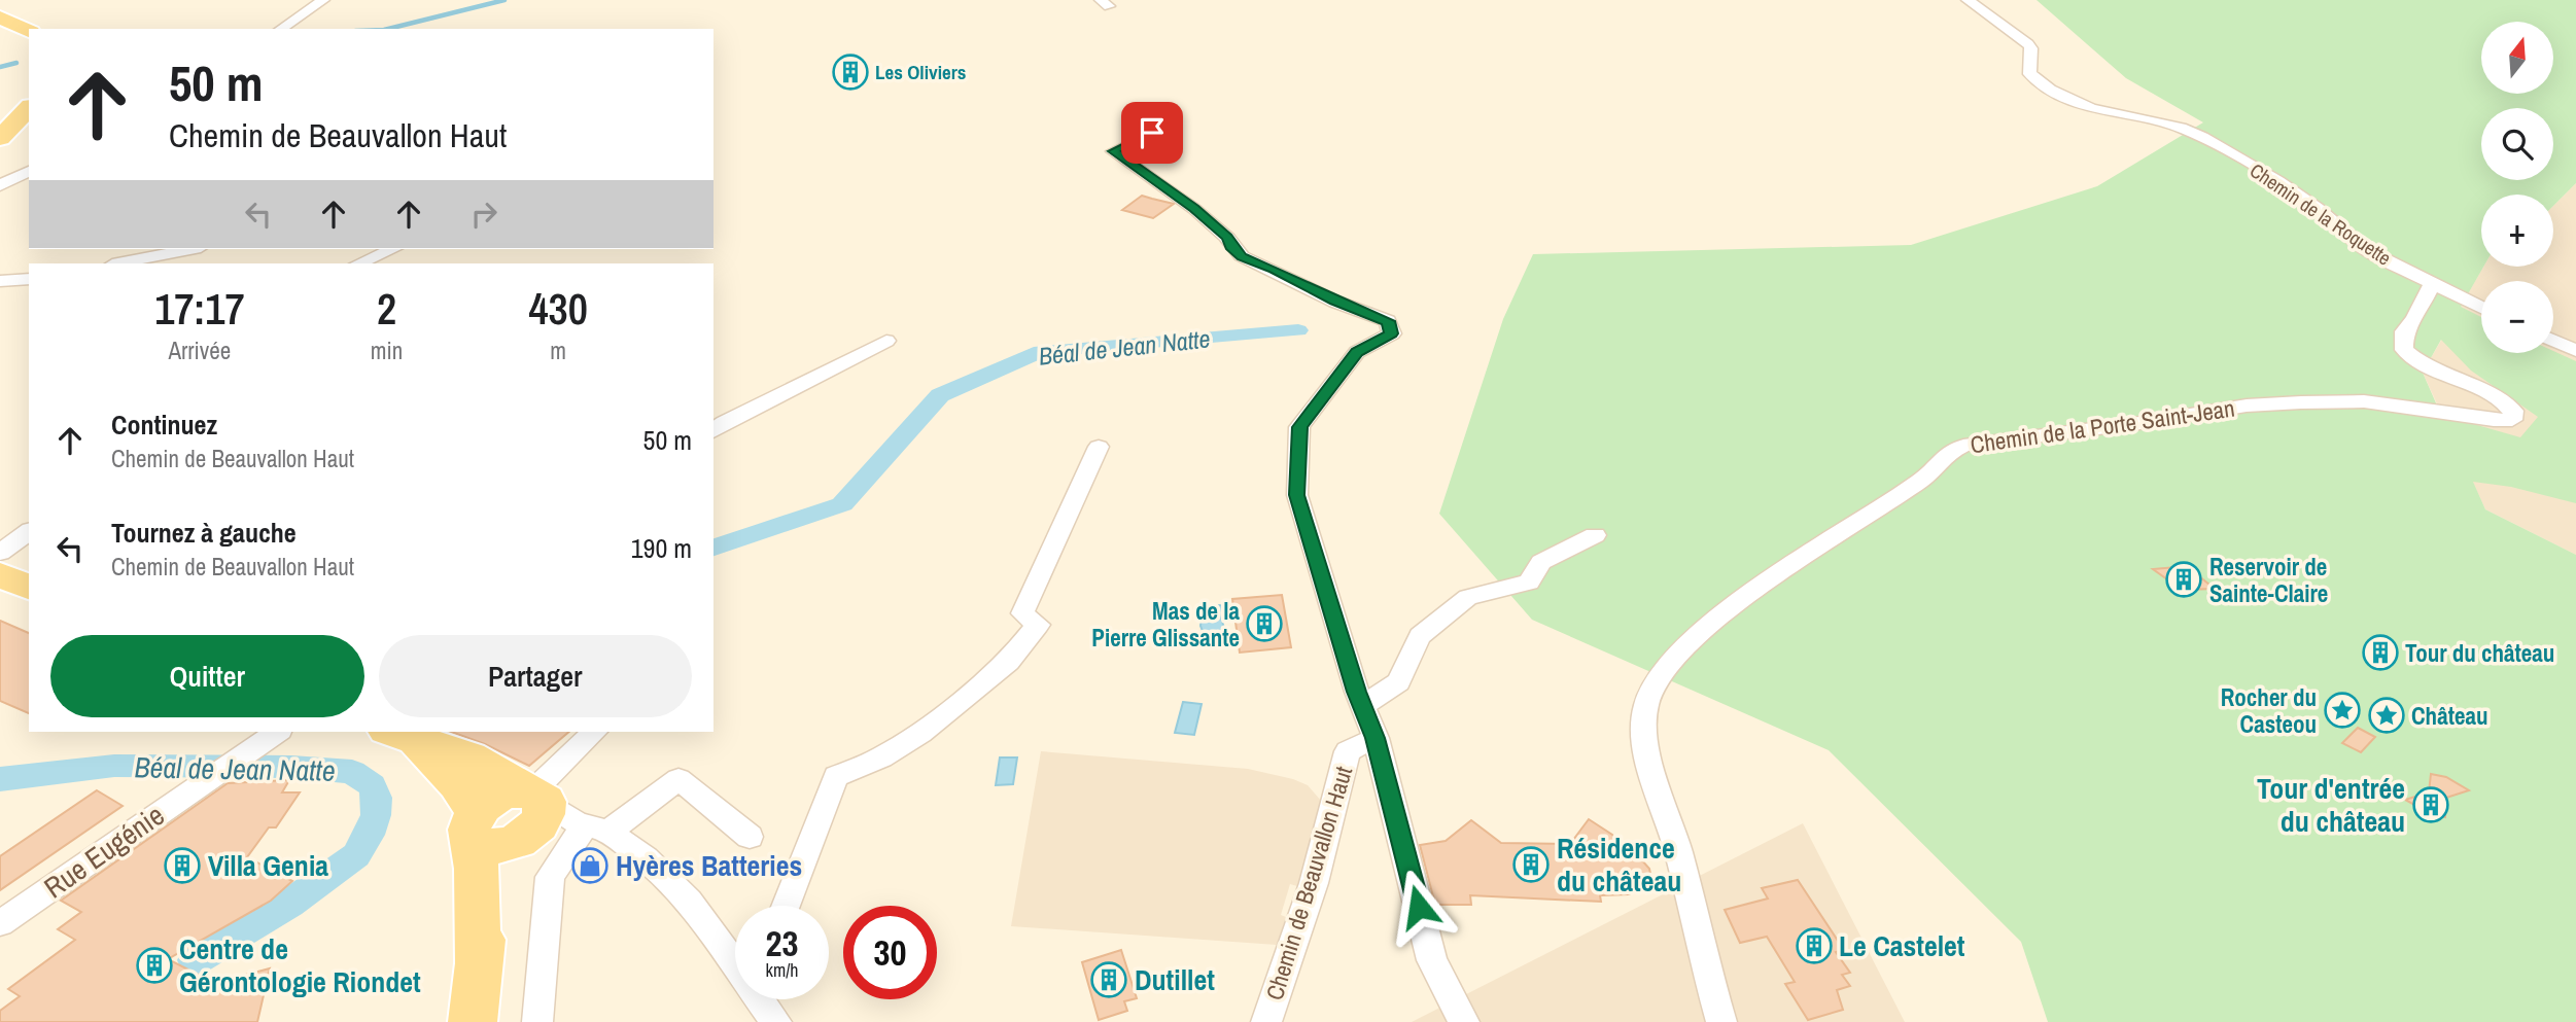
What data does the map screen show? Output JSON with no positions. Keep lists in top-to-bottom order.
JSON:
{
  "streets": {
    "street": [
      "Chemin de la Roquette",
      "Chemin de la Porte Saint-Jean",
      "Rue Eugénie",
      "Chemin de Beauvallon Haut"
    ]
  },
  "crossings": [
    ["Chemin de la Roquette", "Chemin de la Porte Saint-Jean"]
  ],
  "water": ["Béal de Jean Natte"],
  "places": {
    "building": [
      "Les Oliviers",
      "Reservoir de Sainte-Claire",
      "Mas de la Pierre Glissante",
      "Tour du château",
      "Tour d'entrée du château",
      "Résidence du château",
      "Villa Genia",
      "Le Castelet",
      "Centre de Gérontologie Riondet",
      "Dutillet"
    ],
    "place": ["Rocher du Casteou", "Château"],
    "shop": ["Hyères Batteries"]
  },
  "north": "top",
  "page": {
    "map_buttons": ["+", "−"],
    "turn": ["50 m", "Chemin de Beauvallon Haut"],
    "eta": [
      "17:17",
      "Arrivée",
      "2",
      "min",
      "430",
      "m"
    ],
    "list": [
      {
        "name": "Continuez",
        "note": "Chemin de Beauvallon Haut",
        "value": "50 m"
      },
      {
        "name": "Tournez à gauche",
        "note": "Chemin de Beauvallon Haut",
        "value": "190 m"
      }
    ],
    "buttons": ["Quitter", "Partager"],
    "speed": "23 km/h",
    "limit": "30"
  }
}
